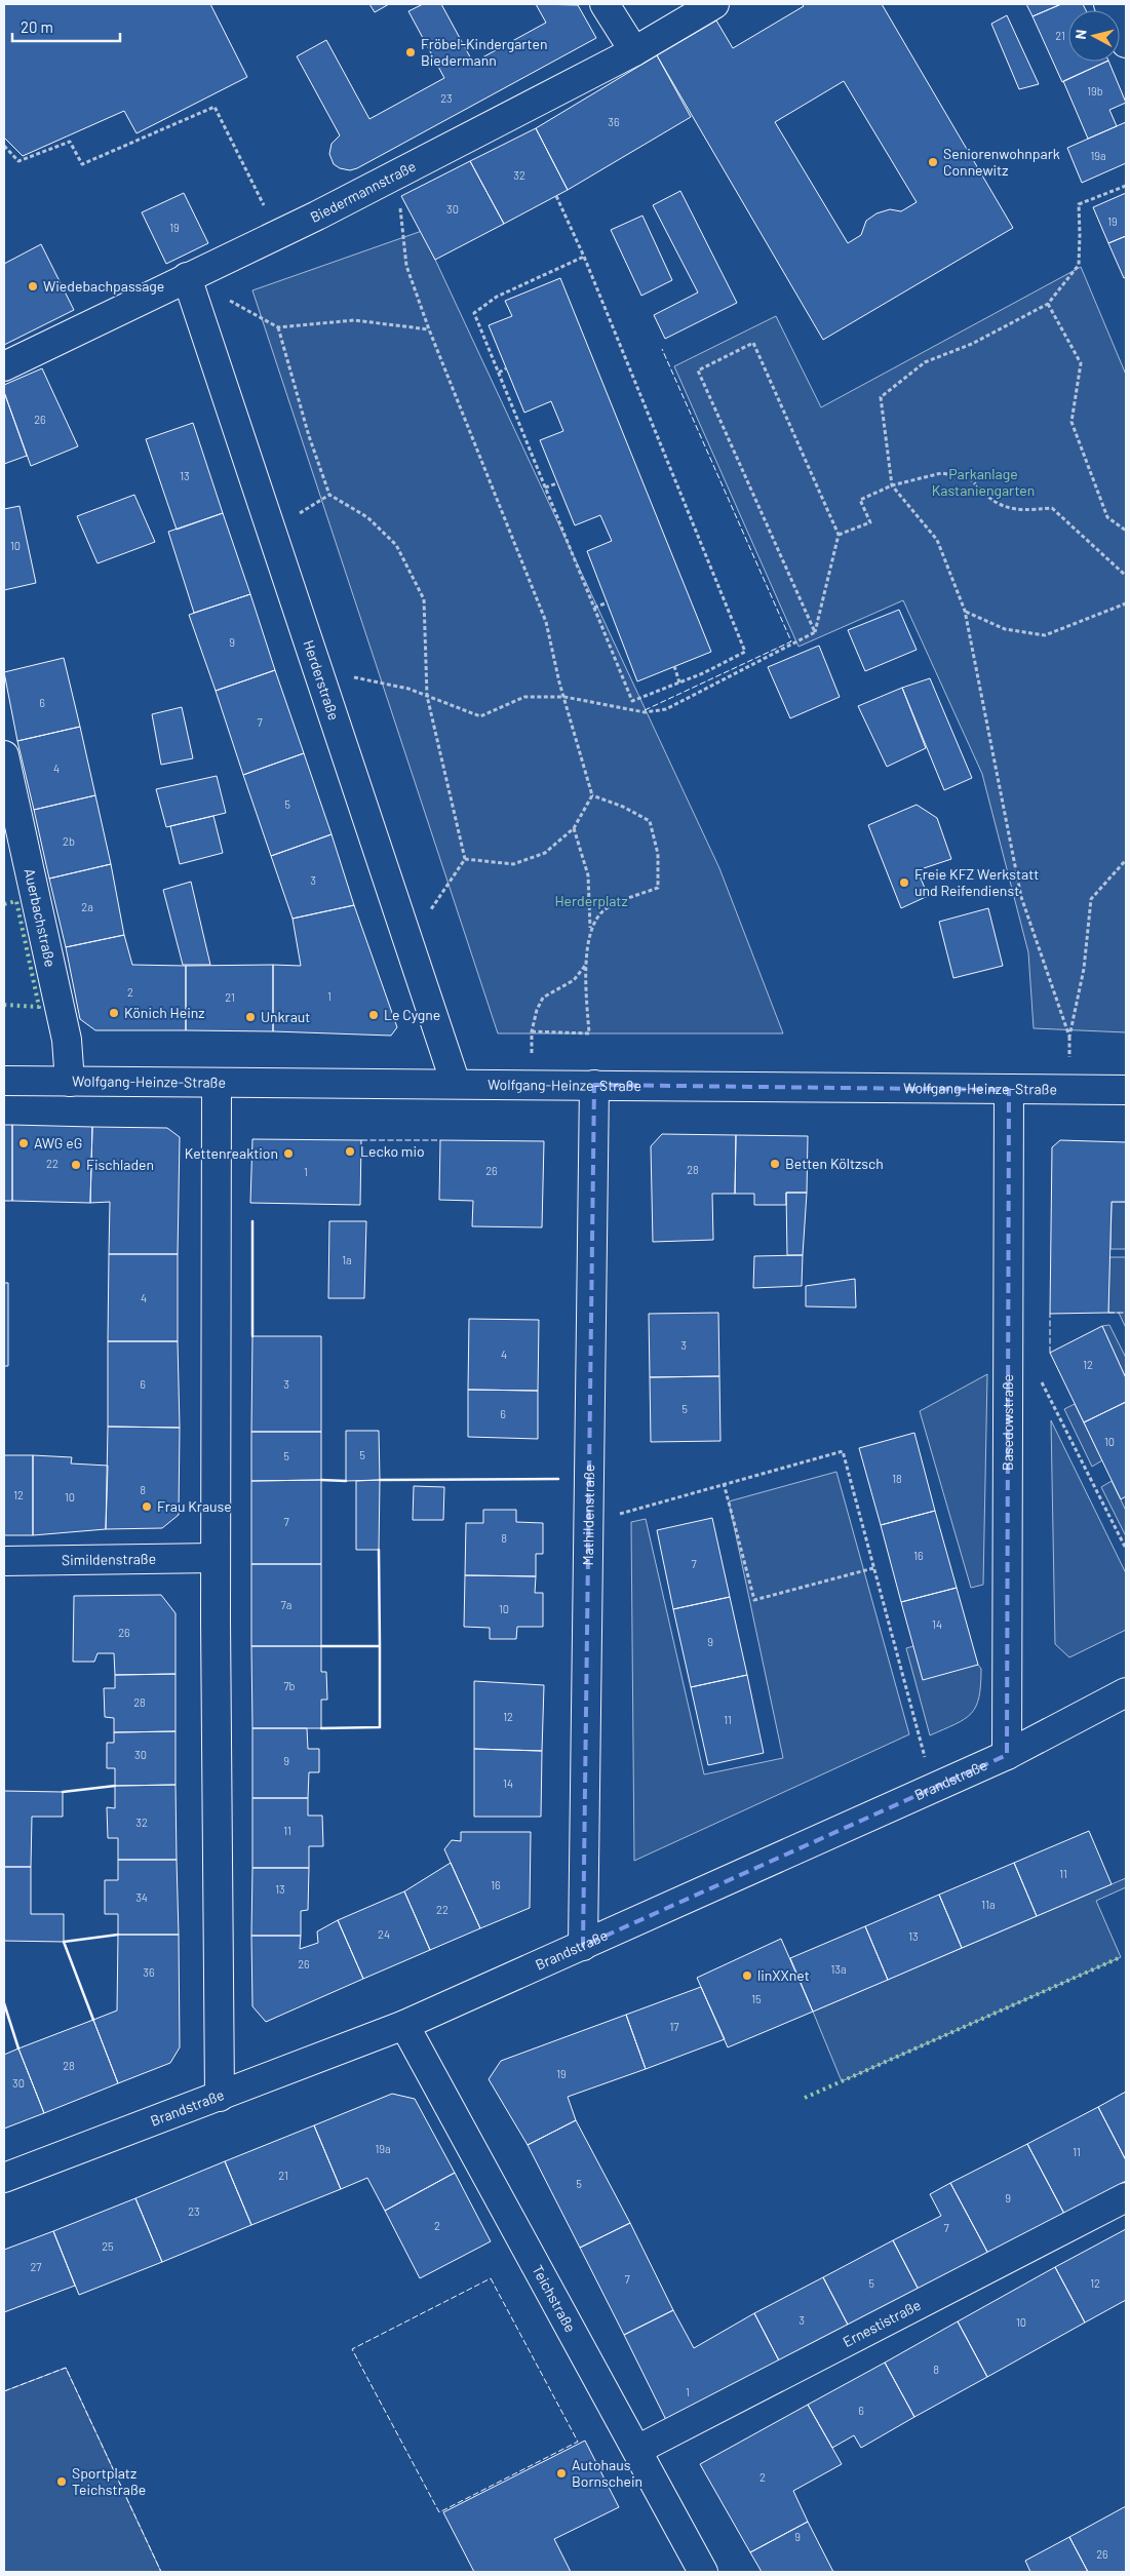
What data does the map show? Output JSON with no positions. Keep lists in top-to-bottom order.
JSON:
{
  "streets": {
    "street": [
      "Biedermannstraße",
      "Herderstraße",
      "Auerbachstraße",
      "Wolfgang-Heinze-Straße",
      "Basedowstraße",
      "Mathildenstraße",
      "Simildenstraße",
      "Brandstraße",
      "Teichstraße",
      "Ernestistraße"
    ]
  },
  "crossings": [
    ["Biedermannstraße", "Herderstraße"],
    ["Herderstraße", "Wolfgang-Heinze-Straße"],
    ["Auerbachstraße", "Wolfgang-Heinze-Straße"],
    ["Wolfgang-Heinze-Straße", "Basedowstraße"],
    ["Wolfgang-Heinze-Straße", "Mathildenstraße"],
    ["Basedowstraße", "Brandstraße"],
    ["Mathildenstraße", "Brandstraße"],
    ["Brandstraße", "Teichstraße"],
    ["Teichstraße", "Ernestistraße"]
  ],
  "parks": ["Parkanlage Kastaniengarten", "Herderplatz"],
  "places": [
    "Fröbel-Kindergarten Biedermann",
    "Seniorenwohnpark Connewitz",
    "Wiedebachpassage",
    "Freie KFZ Werkstatt und Reifendienst",
    "Könich Heinz",
    "Le Cygne",
    "Unkraut",
    "AWG eG",
    "Lecko mio",
    "Kettenreaktion",
    "Betten Költzsch",
    "Fischladen",
    "Frau Krause",
    "linXXnet",
    "Autohaus Bornschein",
    "Sportplatz Teichstraße"
  ],
  "house_numbers": [
    "21",
    "19b",
    "23",
    "36",
    "19a",
    "32",
    "30",
    "19",
    "19",
    "26",
    "13",
    "10",
    "9",
    "6",
    "7",
    "4",
    "5",
    "2b",
    "3",
    "2a",
    "2",
    "1",
    "21",
    "22",
    "28",
    "26",
    "1",
    "1a",
    "4",
    "3",
    "4",
    "12",
    "6",
    "3",
    "5",
    "6",
    "10",
    "5",
    "5",
    "18",
    "8",
    "12",
    "10",
    "7",
    "8",
    "16",
    "7",
    "7a",
    "10",
    "14",
    "26",
    "9",
    "7b",
    "28",
    "12",
    "11",
    "30",
    "9",
    "14",
    "32",
    "11",
    "11",
    "16",
    "13",
    "34",
    "11a",
    "22",
    "24",
    "13",
    "26",
    "13a",
    "36",
    "15",
    "17",
    "28",
    "19",
    "30",
    "19a",
    "11",
    "21",
    "5",
    "9",
    "23",
    "2",
    "7",
    "25",
    "27",
    "7",
    "5",
    "12",
    "3",
    "10",
    "8",
    "1",
    "6",
    "2",
    "9",
    "26"
  ],
  "scale_bar": "20 m",
  "north": "left"
}
